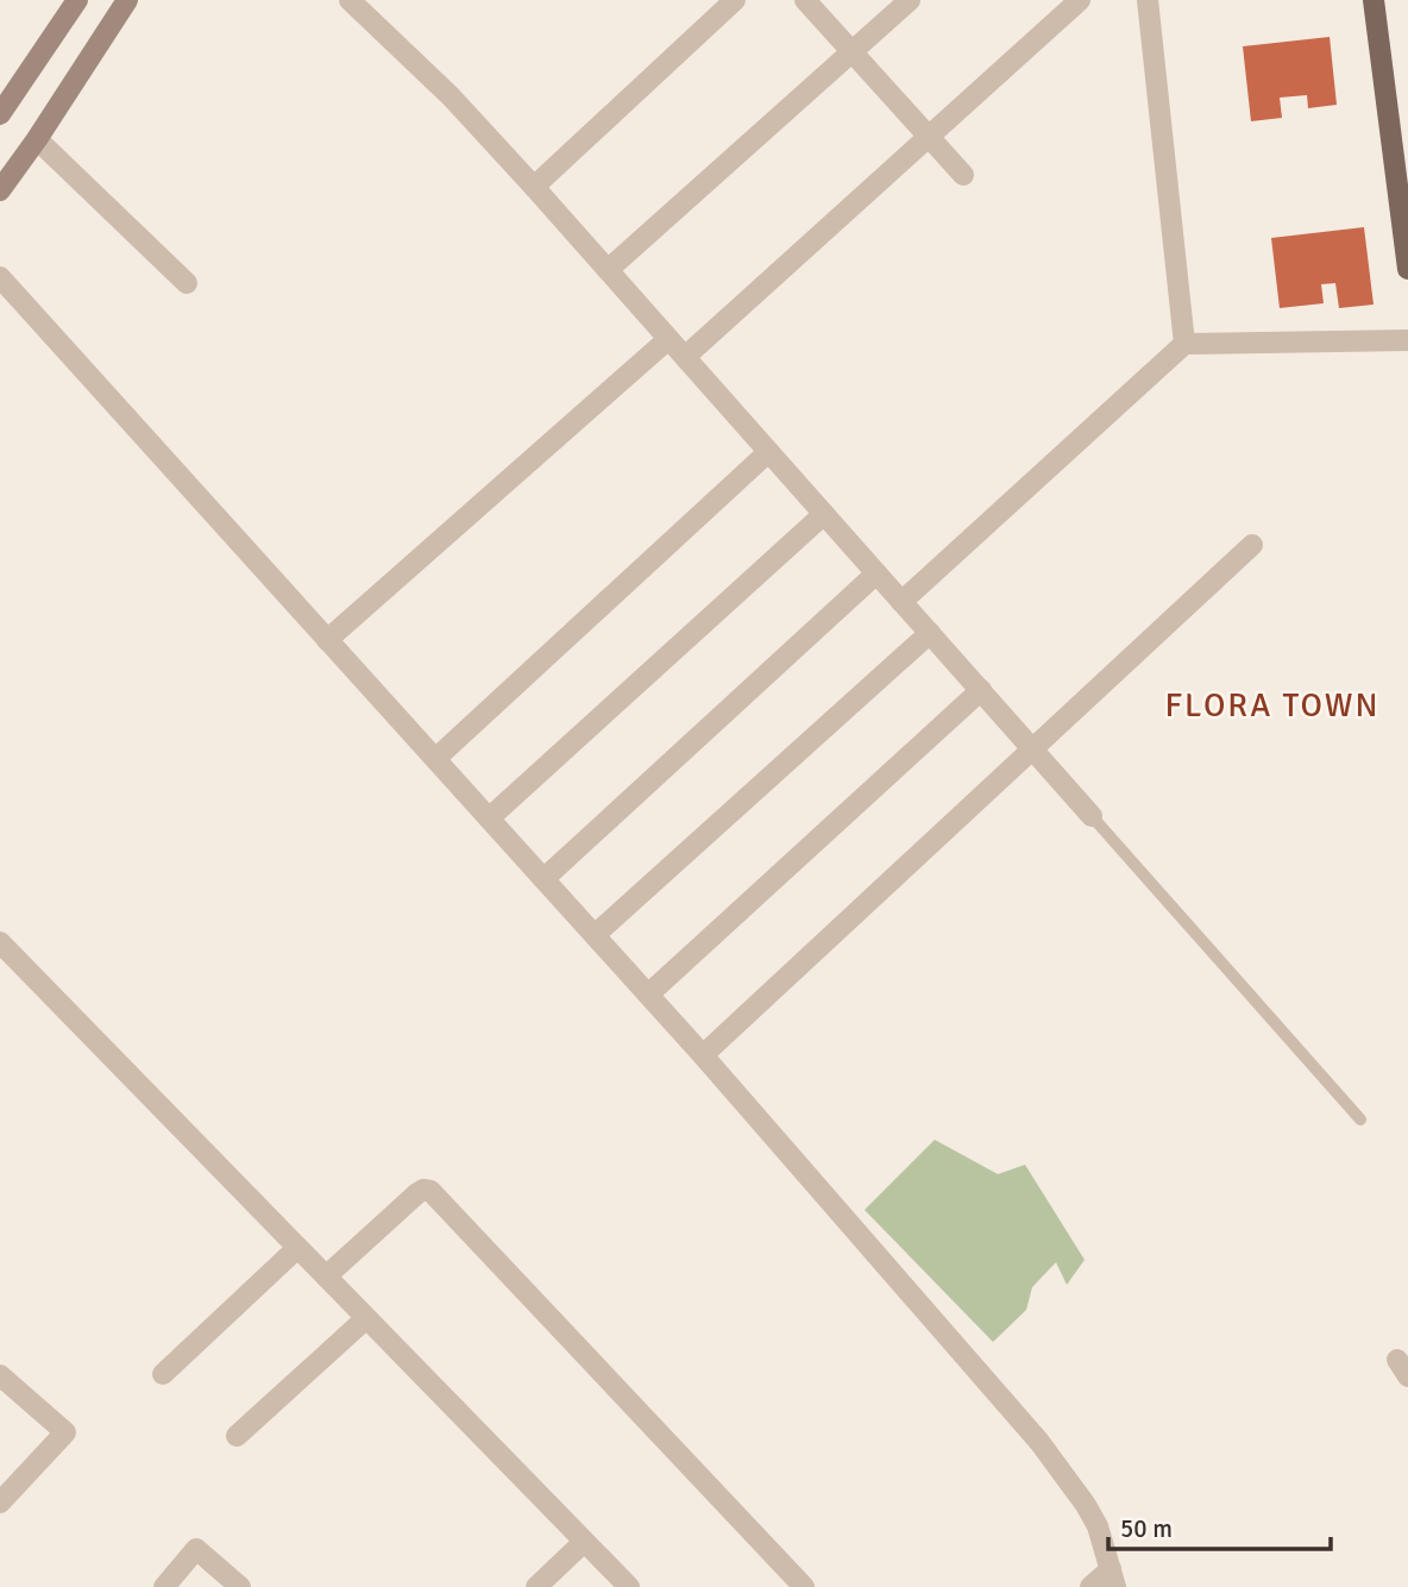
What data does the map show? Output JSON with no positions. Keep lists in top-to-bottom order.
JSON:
{
  "districts": ["FLORA TOWN"],
  "scale_bar": "50 m"
}
